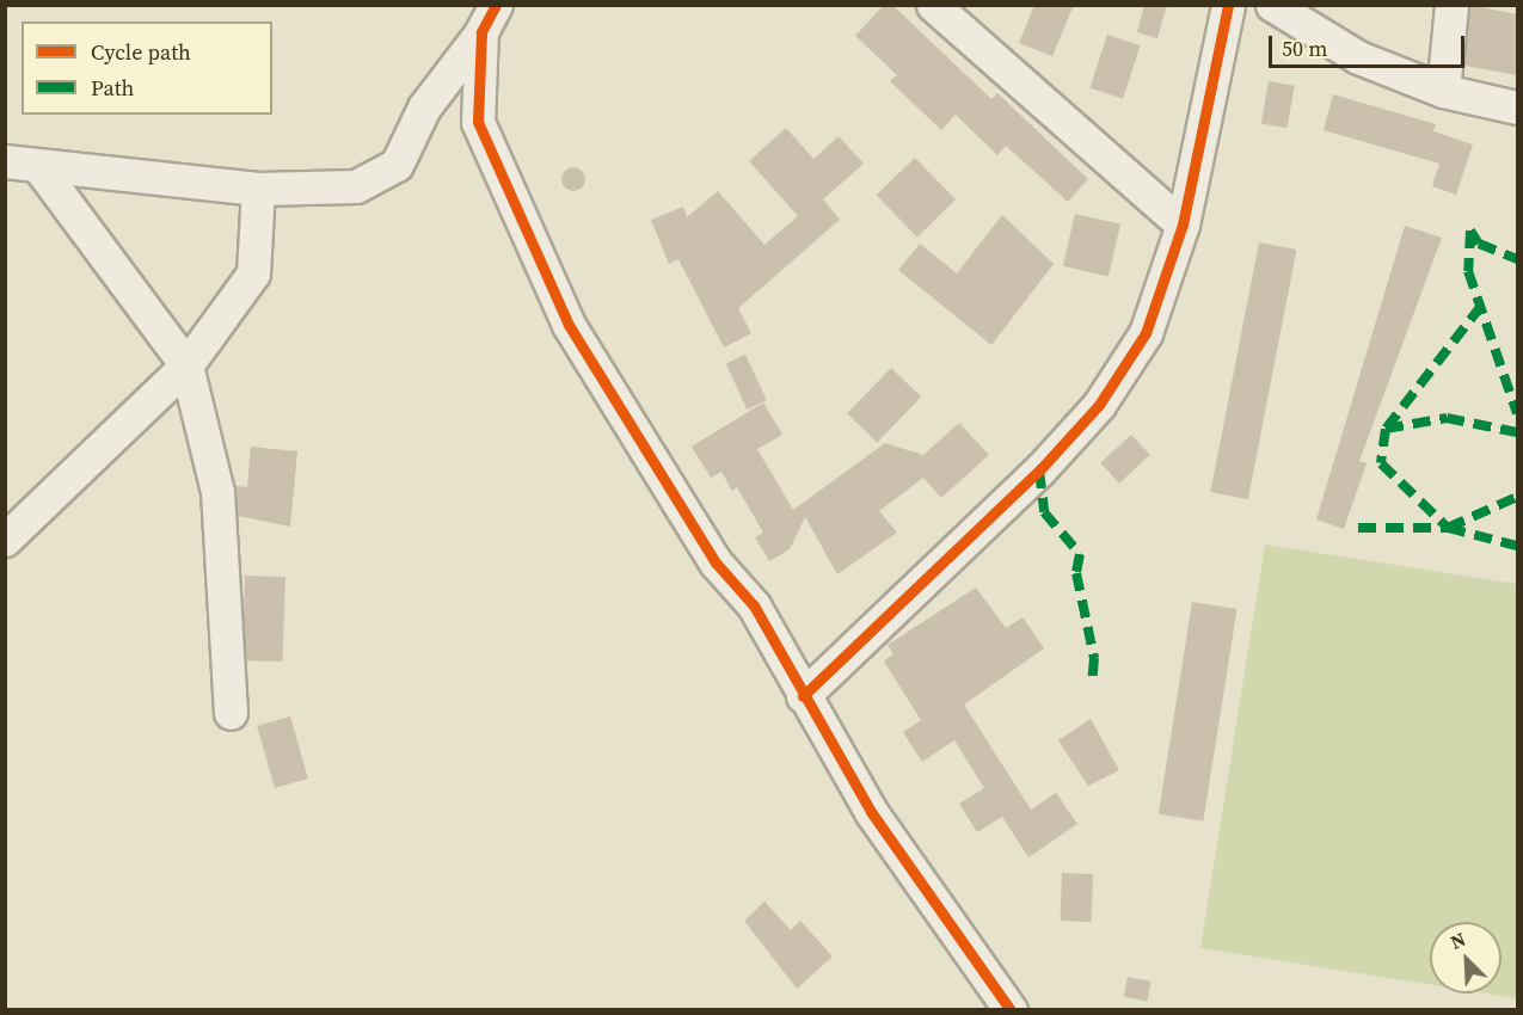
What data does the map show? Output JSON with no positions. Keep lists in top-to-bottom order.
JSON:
{
  "legend": ["Cycle path", "Path"],
  "scale_bar": "50 m",
  "north": "top left"
}
